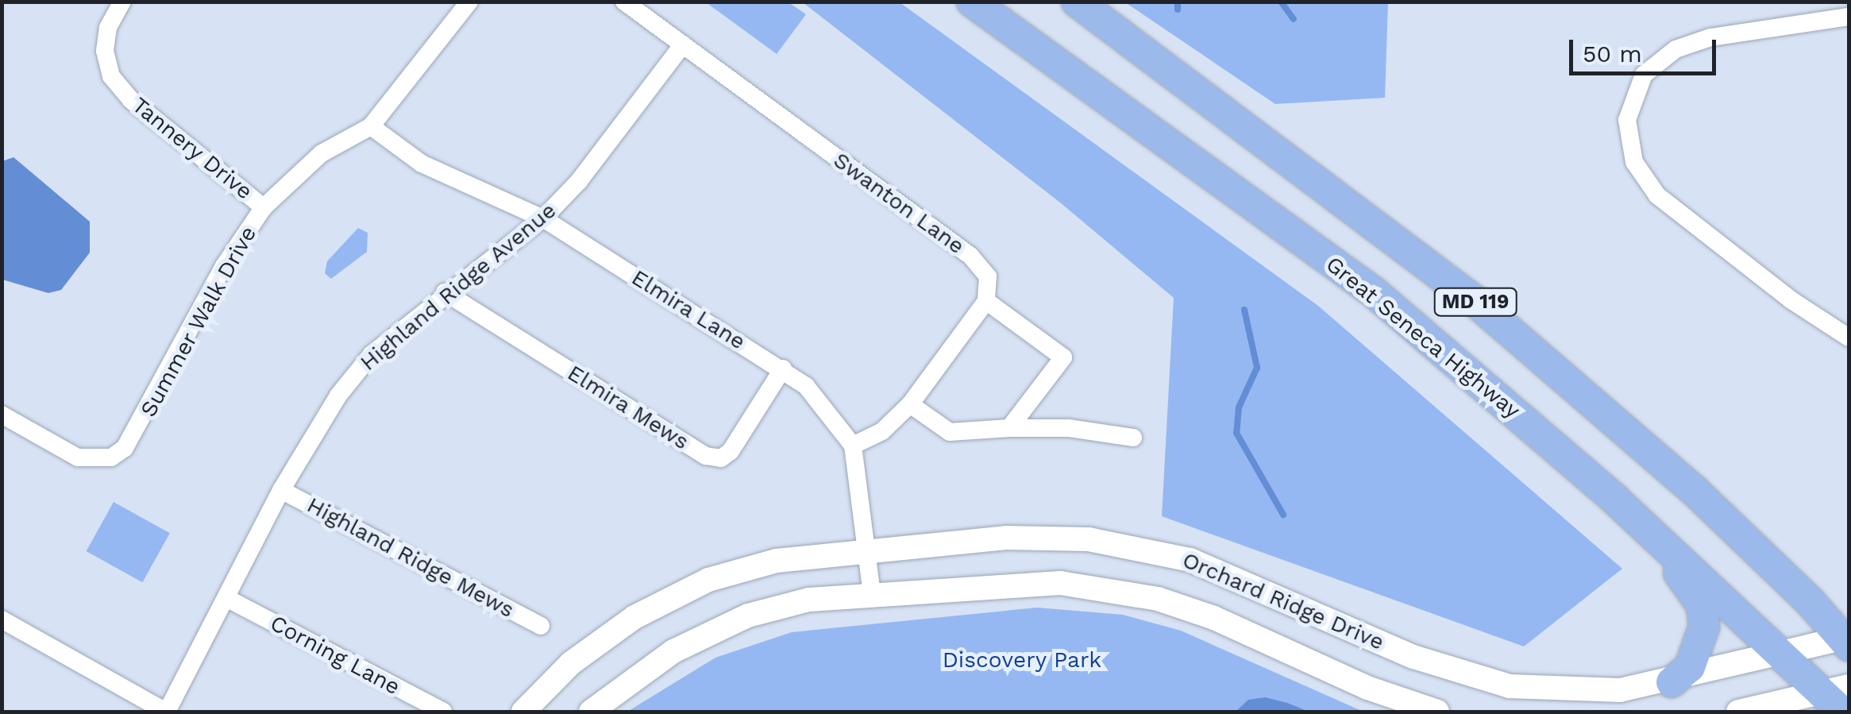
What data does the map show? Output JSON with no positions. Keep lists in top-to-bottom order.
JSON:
{
  "streets": {
    "main road": ["MD 119", "Great Seneca Highway"],
    "street": [
      "Tannery Drive",
      "Swanton Lane",
      "Highland Ridge Avenue",
      "Elmira Lane",
      "Summer Walk Drive",
      "Elmira Mews",
      "Highland Ridge Mews",
      "Orchard Ridge Drive",
      "Corning Lane"
    ]
  },
  "crossings": [
    ["Tannery Drive", "Summer Walk Drive"],
    ["Swanton Lane", "Highland Ridge Avenue"],
    ["Highland Ridge Avenue", "Elmira Lane"],
    ["Highland Ridge Avenue", "Elmira Mews"],
    ["Highland Ridge Avenue", "Highland Ridge Mews"],
    ["Highland Ridge Avenue", "Corning Lane"],
    ["MD 119", "Orchard Ridge Drive"],
    ["Elmira Lane", "Summer Walk Drive"],
    ["Elmira Lane", "Elmira Mews"],
    ["Elmira Lane", "Orchard Ridge Drive"],
    ["Great Seneca Highway", "Orchard Ridge Drive"]
  ],
  "parks": ["Discovery Park"],
  "scale_bar": "50 m"
}
